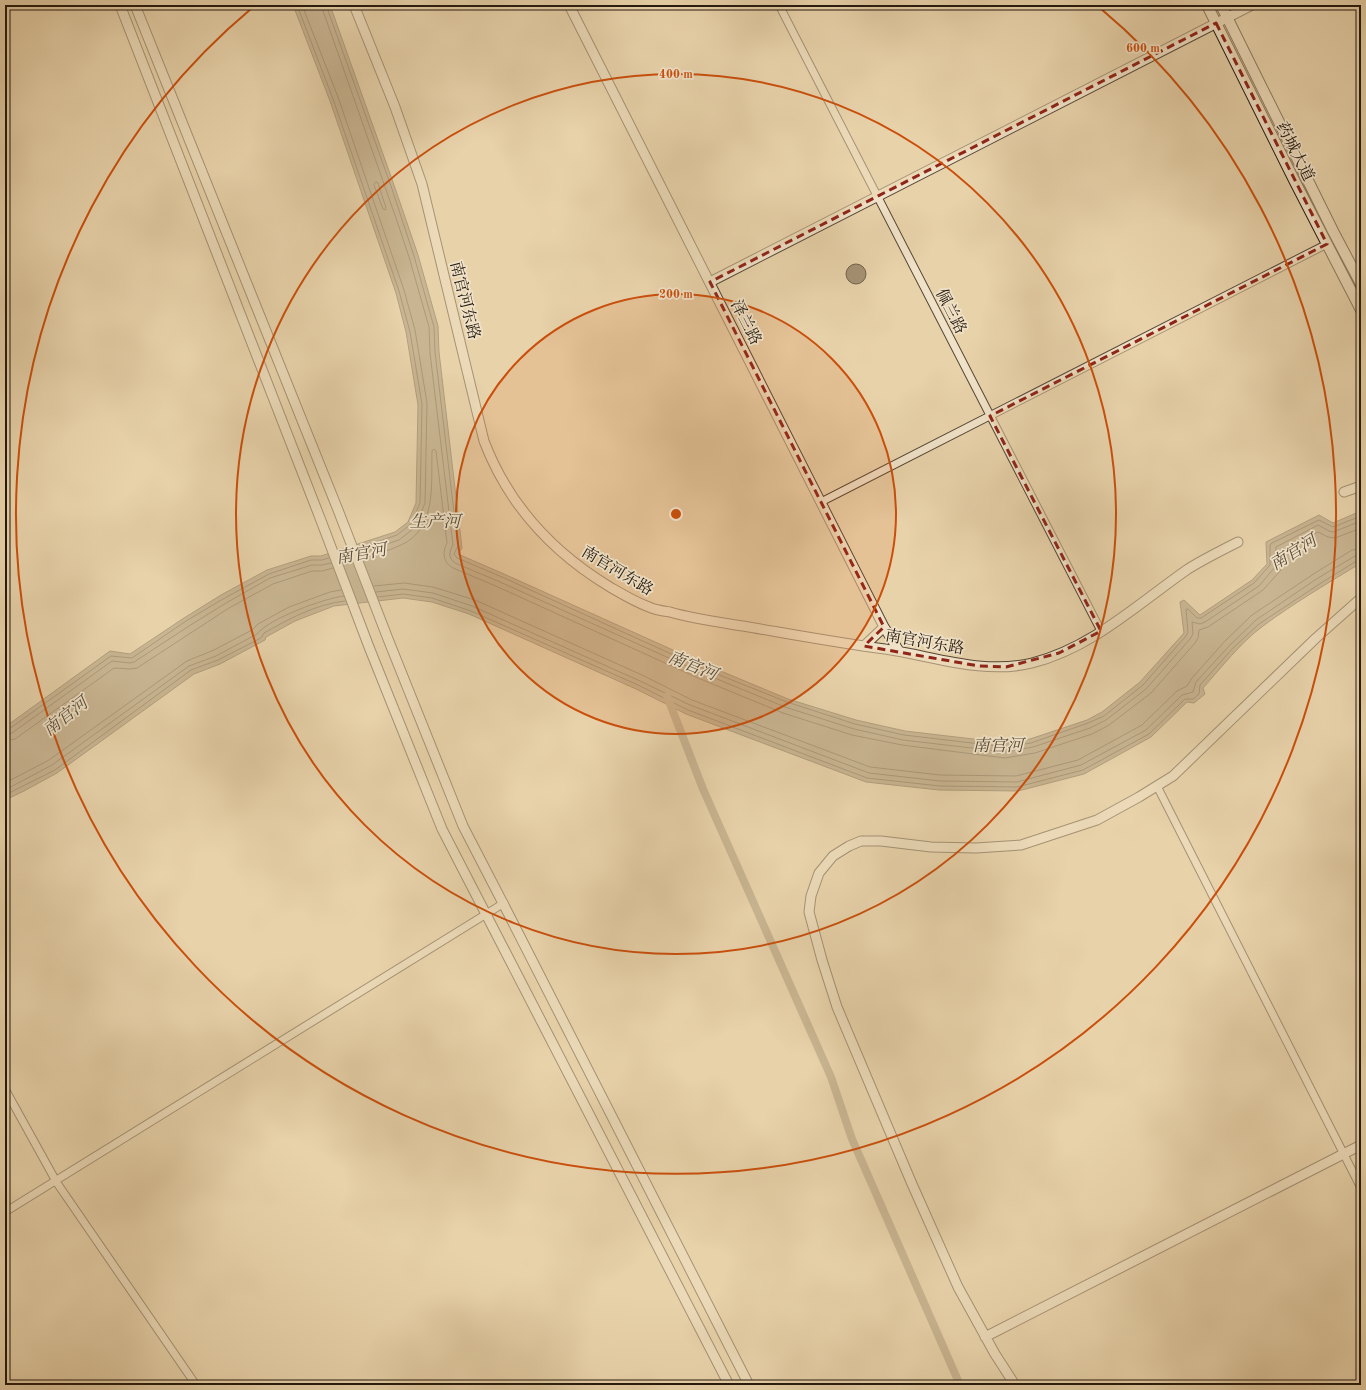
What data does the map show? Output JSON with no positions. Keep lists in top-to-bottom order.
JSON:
{
  "streets": {
    "main road": ["药城大道"],
    "street": ["南官河东路", "佩兰路", "泽兰路"]
  },
  "crossings": [
    ["南官河东路", "佩兰路"],
    ["南官河东路", "泽兰路"]
  ],
  "water": ["生产河", "南官河"],
  "rings": ["600 m", "400 m", "200 m"]
}
